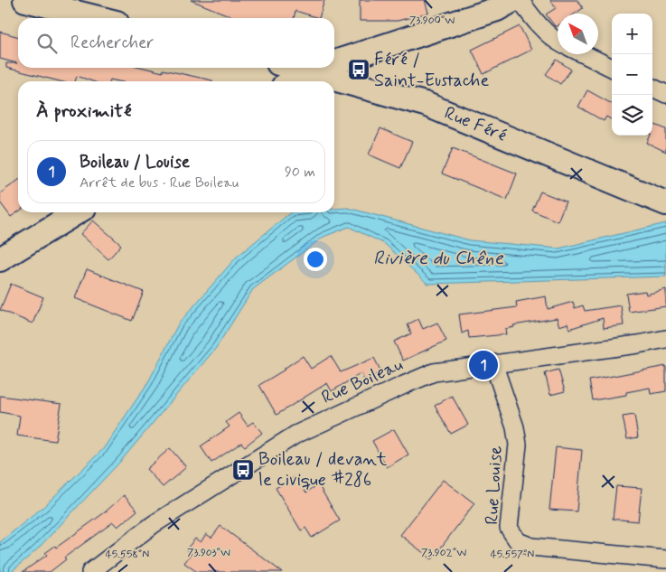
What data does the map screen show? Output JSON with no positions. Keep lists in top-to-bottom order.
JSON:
{
  "streets": {
    "street": ["Rue Féré", "Rue Boileau", "Rue Louise"]
  },
  "crossings": [
    ["Rue Boileau", "Rue Louise"]
  ],
  "water": ["Rivière du Chêne"],
  "places": {
    "bus stop": ["Féré / Saint-Eustache", "Boileau / devant le civique #286"]
  },
  "north": "top left",
  "page": {
    "map_buttons": ["+", "−"],
    "search": "Rechercher",
    "heading": "À proximité",
    "list": [
      {
        "mark": "1",
        "name": "Boileau / Louise",
        "note": "Arrêt de bus · Rue Boileau",
        "value": "90 m"
      }
    ],
    "pins": "1"
  },
  "coordinates": [
    "73.900°W",
    "73.903°W",
    "73.902°W",
    "45.558°N",
    "45.557°N"
  ]
}
